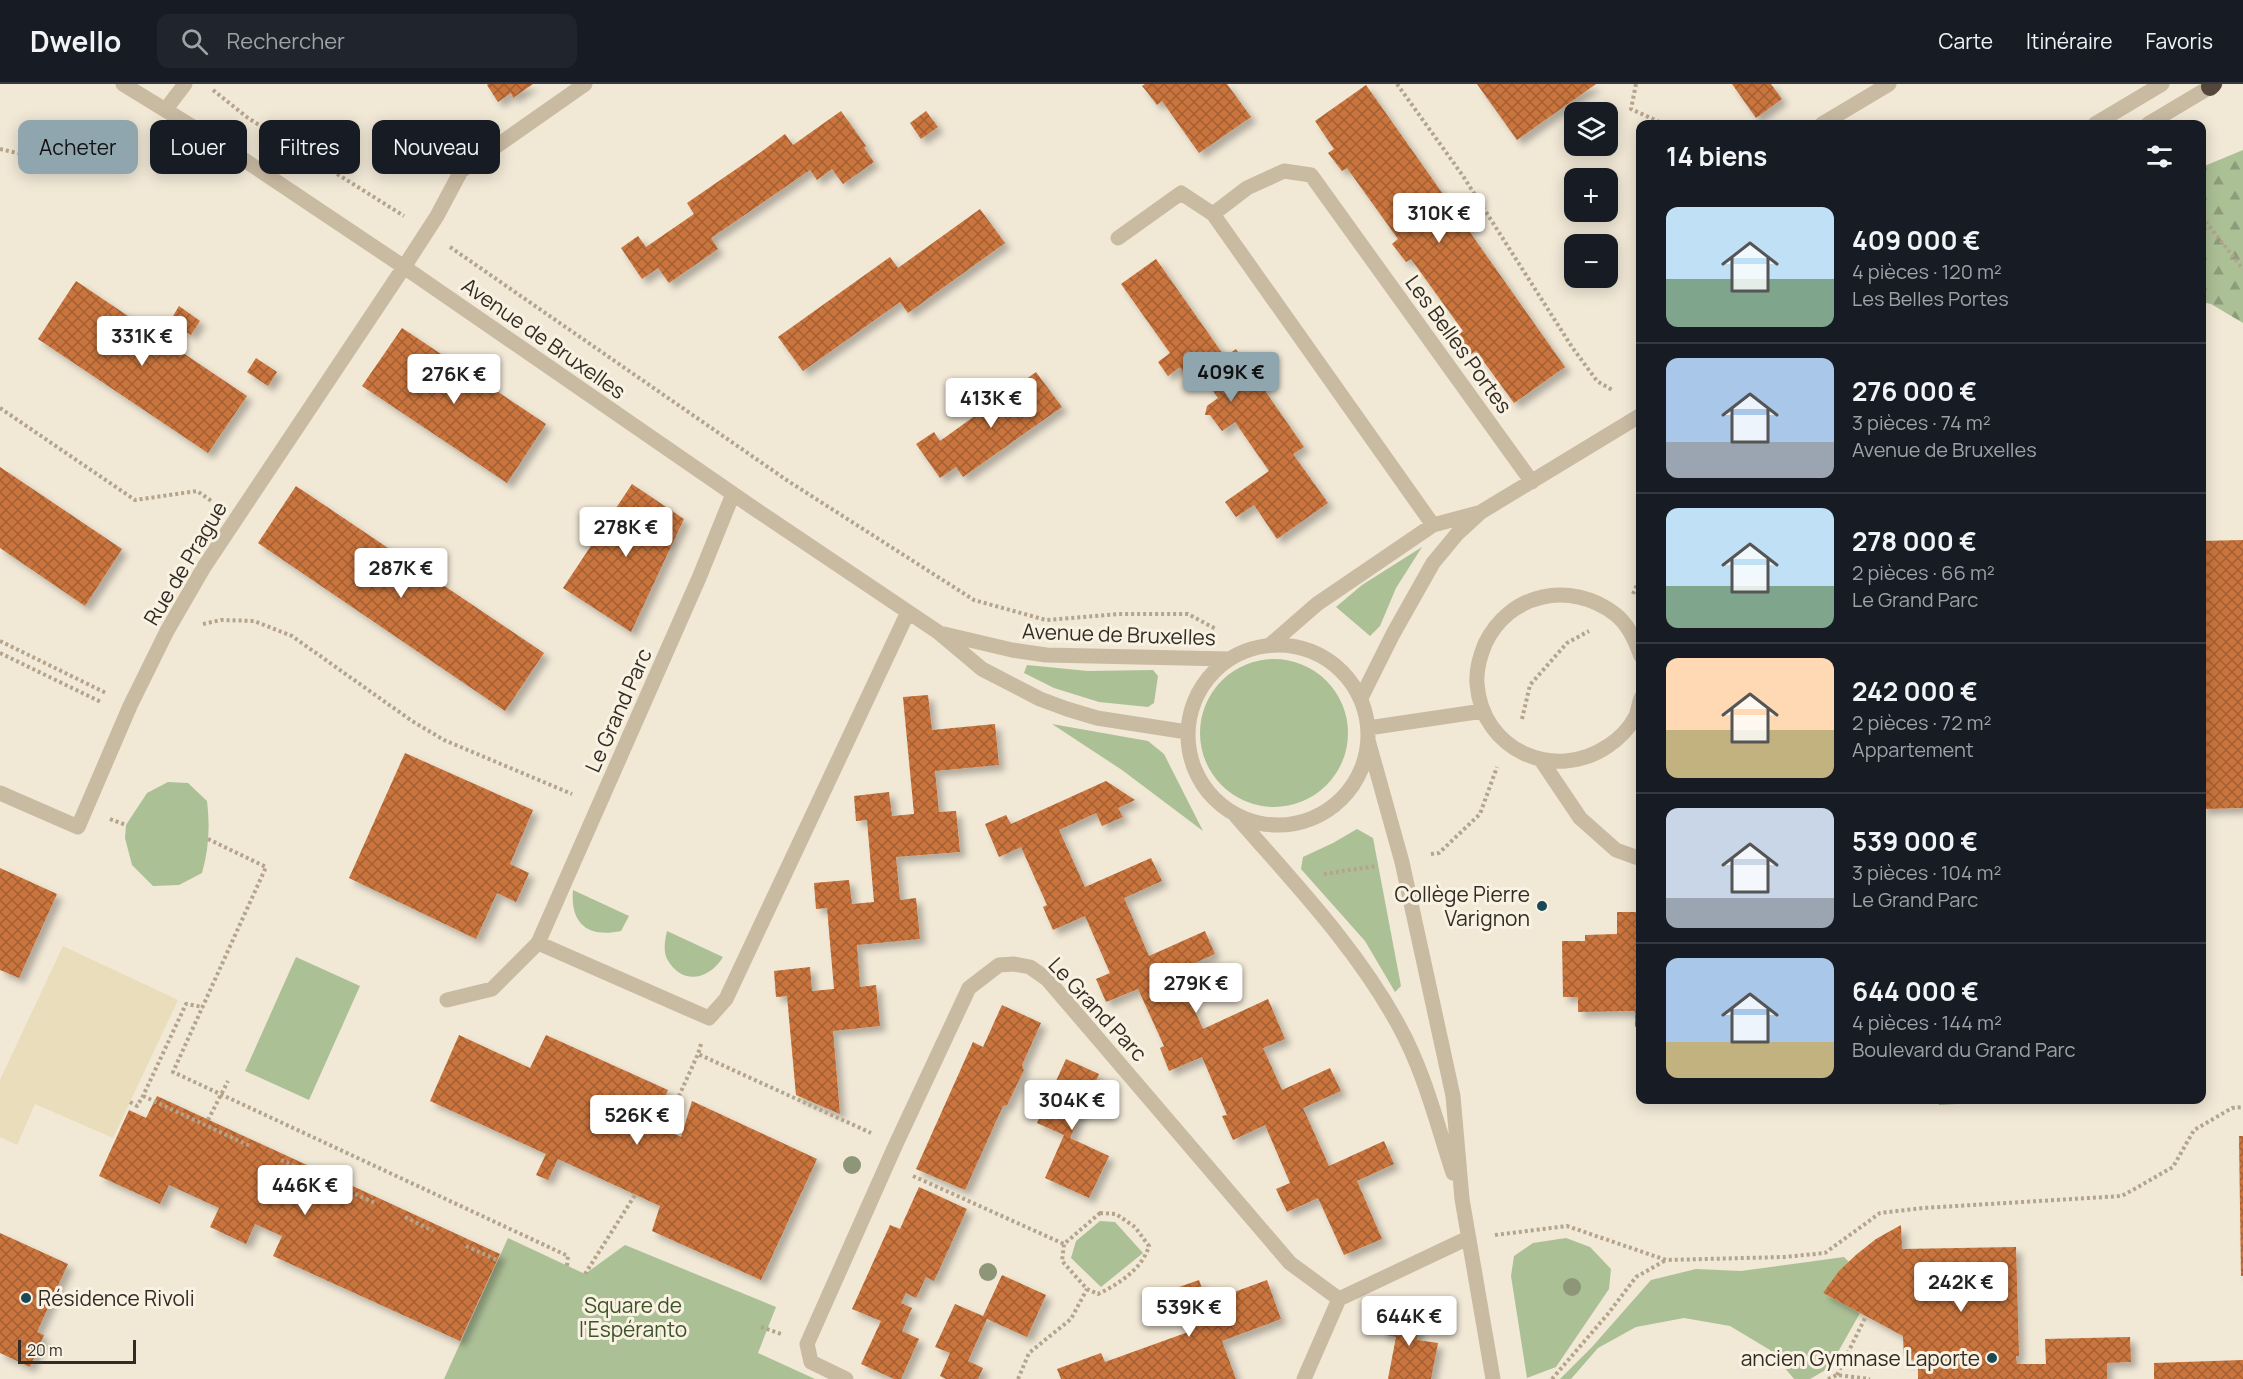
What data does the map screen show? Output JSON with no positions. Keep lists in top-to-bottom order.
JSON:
{
  "streets": {
    "street": [
      "Avenue de Bruxelles",
      "Les Belles Portes",
      "Rue de Prague",
      "Le Grand Parc"
    ]
  },
  "crossings": [
    ["Avenue de Bruxelles", "Rue de Prague"],
    ["Avenue de Bruxelles", "Le Grand Parc"]
  ],
  "parks": ["Square de l'Espéranto"],
  "places": ["Collège Pierre Varignon", "Résidence Rivoli", "ancien Gymnase Laporte"],
  "scale_bar": "20 m",
  "page": {
    "header": "Dwello",
    "search": "Rechercher",
    "nav": ["Carte", "Itinéraire", "Favoris"],
    "map_buttons": ["+", "−"],
    "chip": [
      "Acheter",
      "Louer",
      "Filtres",
      "Nouveau"
    ],
    "heading": "14 biens",
    "list": [
      {
        "name": "409 000 €",
        "note": "4 pièces · 120 m² · Les Belles Portes"
      },
      {
        "name": "276 000 €",
        "note": "3 pièces · 74 m² · Avenue de Bruxelles"
      },
      {
        "name": "278 000 €",
        "note": "2 pièces · 66 m² · Le Grand Parc"
      },
      {
        "name": "242 000 €",
        "note": "2 pièces · 72 m² · Appartement"
      },
      {
        "name": "539 000 €",
        "note": "3 pièces · 104 m² · Le Grand Parc"
      },
      {
        "name": "644 000 €",
        "note": "4 pièces · 144 m² · Boulevard du Grand Parc"
      }
    ],
    "price": [
      "310K €",
      "331K €",
      "409K €",
      "276K €",
      "413K €",
      "278K €",
      "287K €",
      "279K €",
      "304K €",
      "526K €",
      "446K €",
      "242K €",
      "539K €",
      "644K €"
    ],
    "scale": "20 m"
  }
}
